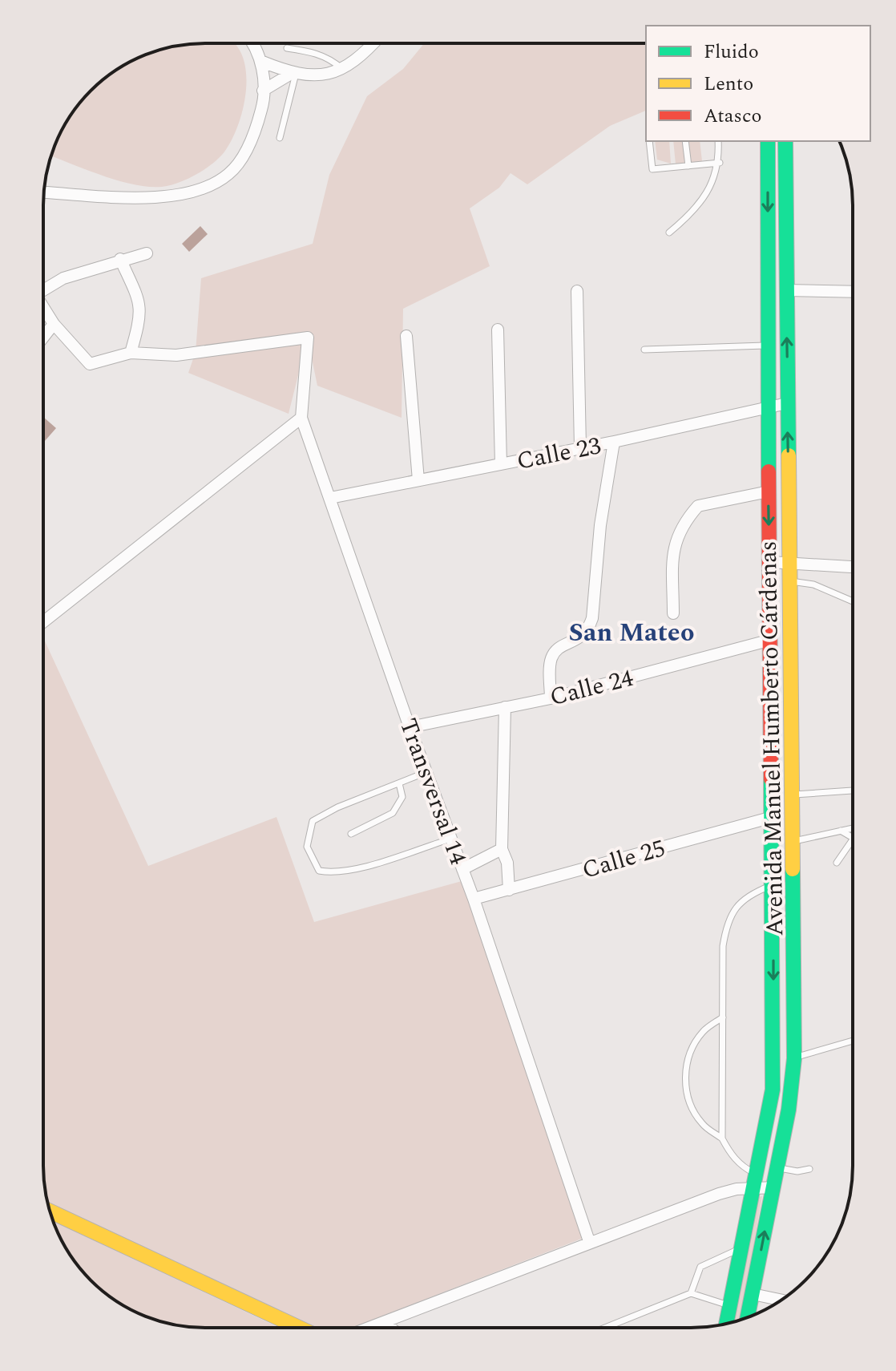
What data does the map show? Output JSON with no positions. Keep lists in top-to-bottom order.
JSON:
{
  "streets": {
    "main road": ["Avenida Manuel Humberto Cárdenas"],
    "street": [
      "Calle 23",
      "Calle 24",
      "Transversal 14",
      "Calle 25"
    ]
  },
  "crossings": [
    ["Calle 23", "Avenida Manuel Humberto Cárdenas"],
    ["Calle 23", "Transversal 14"],
    ["Calle 24", "Avenida Manuel Humberto Cárdenas"],
    ["Calle 24", "Transversal 14"],
    ["Avenida Manuel Humberto Cárdenas", "Calle 25"],
    ["Transversal 14", "Calle 25"]
  ],
  "districts": ["San Mateo"],
  "legend": ["Fluido", "Lento", "Atasco"]
}
